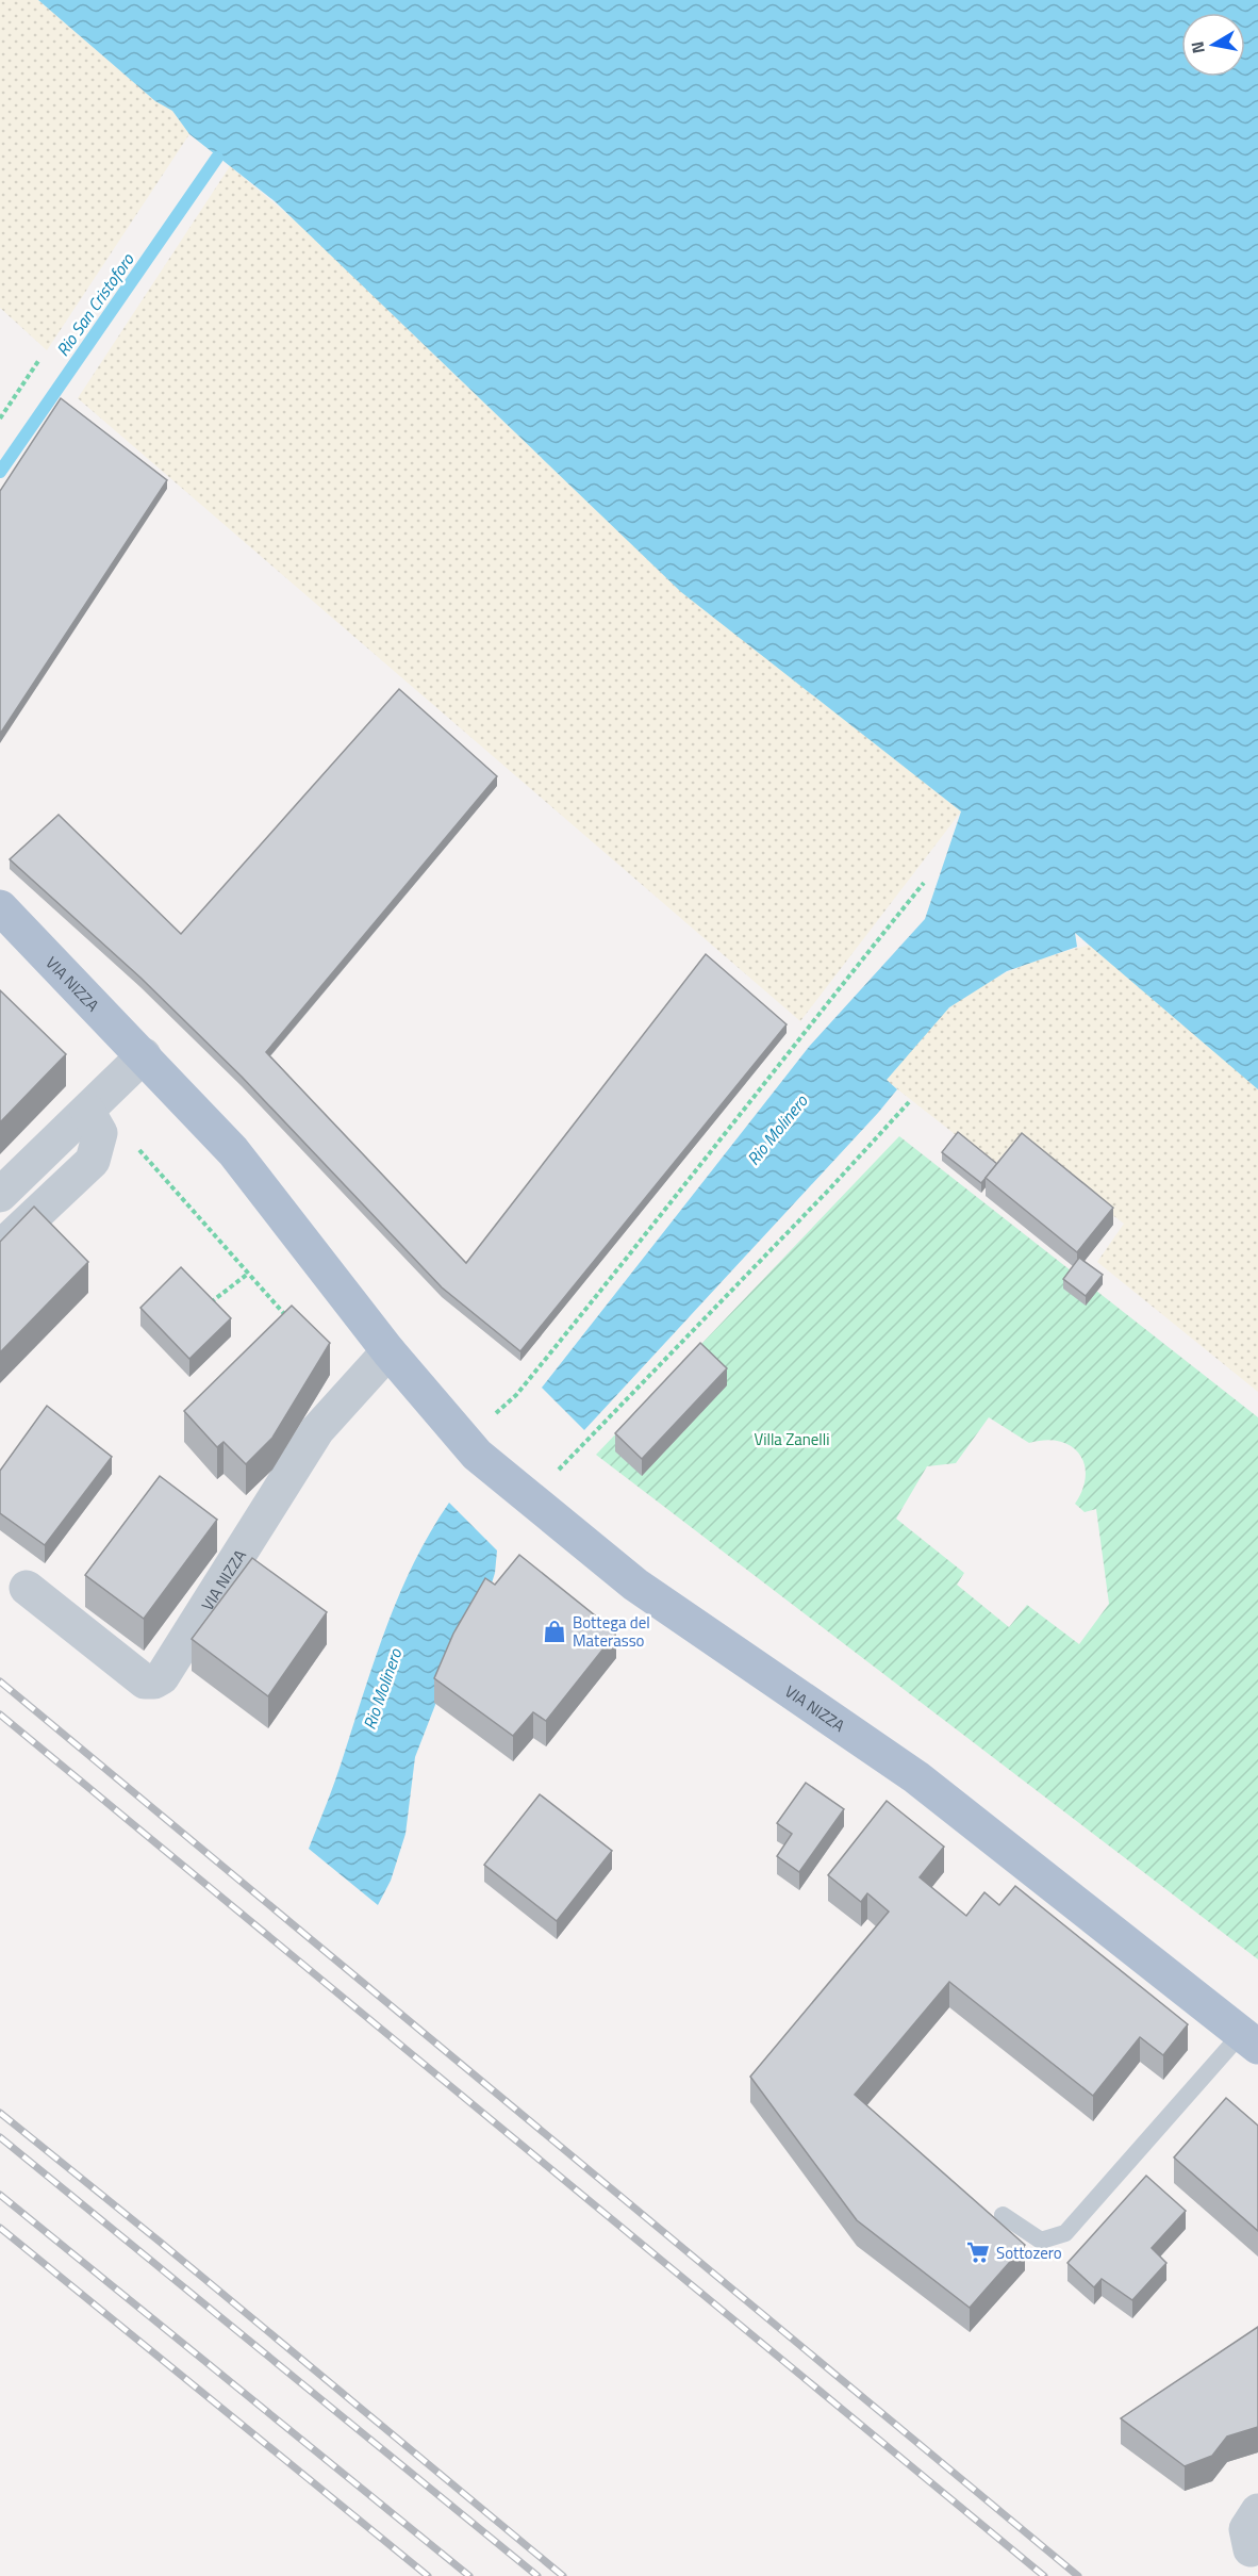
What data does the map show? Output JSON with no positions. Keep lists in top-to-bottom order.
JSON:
{
  "streets": {
    "main road": ["VIA NIZZA"]
  },
  "water": ["Rio San Cristoforo", "Rio Molinero"],
  "parks": ["Villa Zanelli"],
  "places": {
    "shop": ["Bottega del Materasso"],
    "supermarket": ["Sottozero"]
  },
  "north": "left"
}
